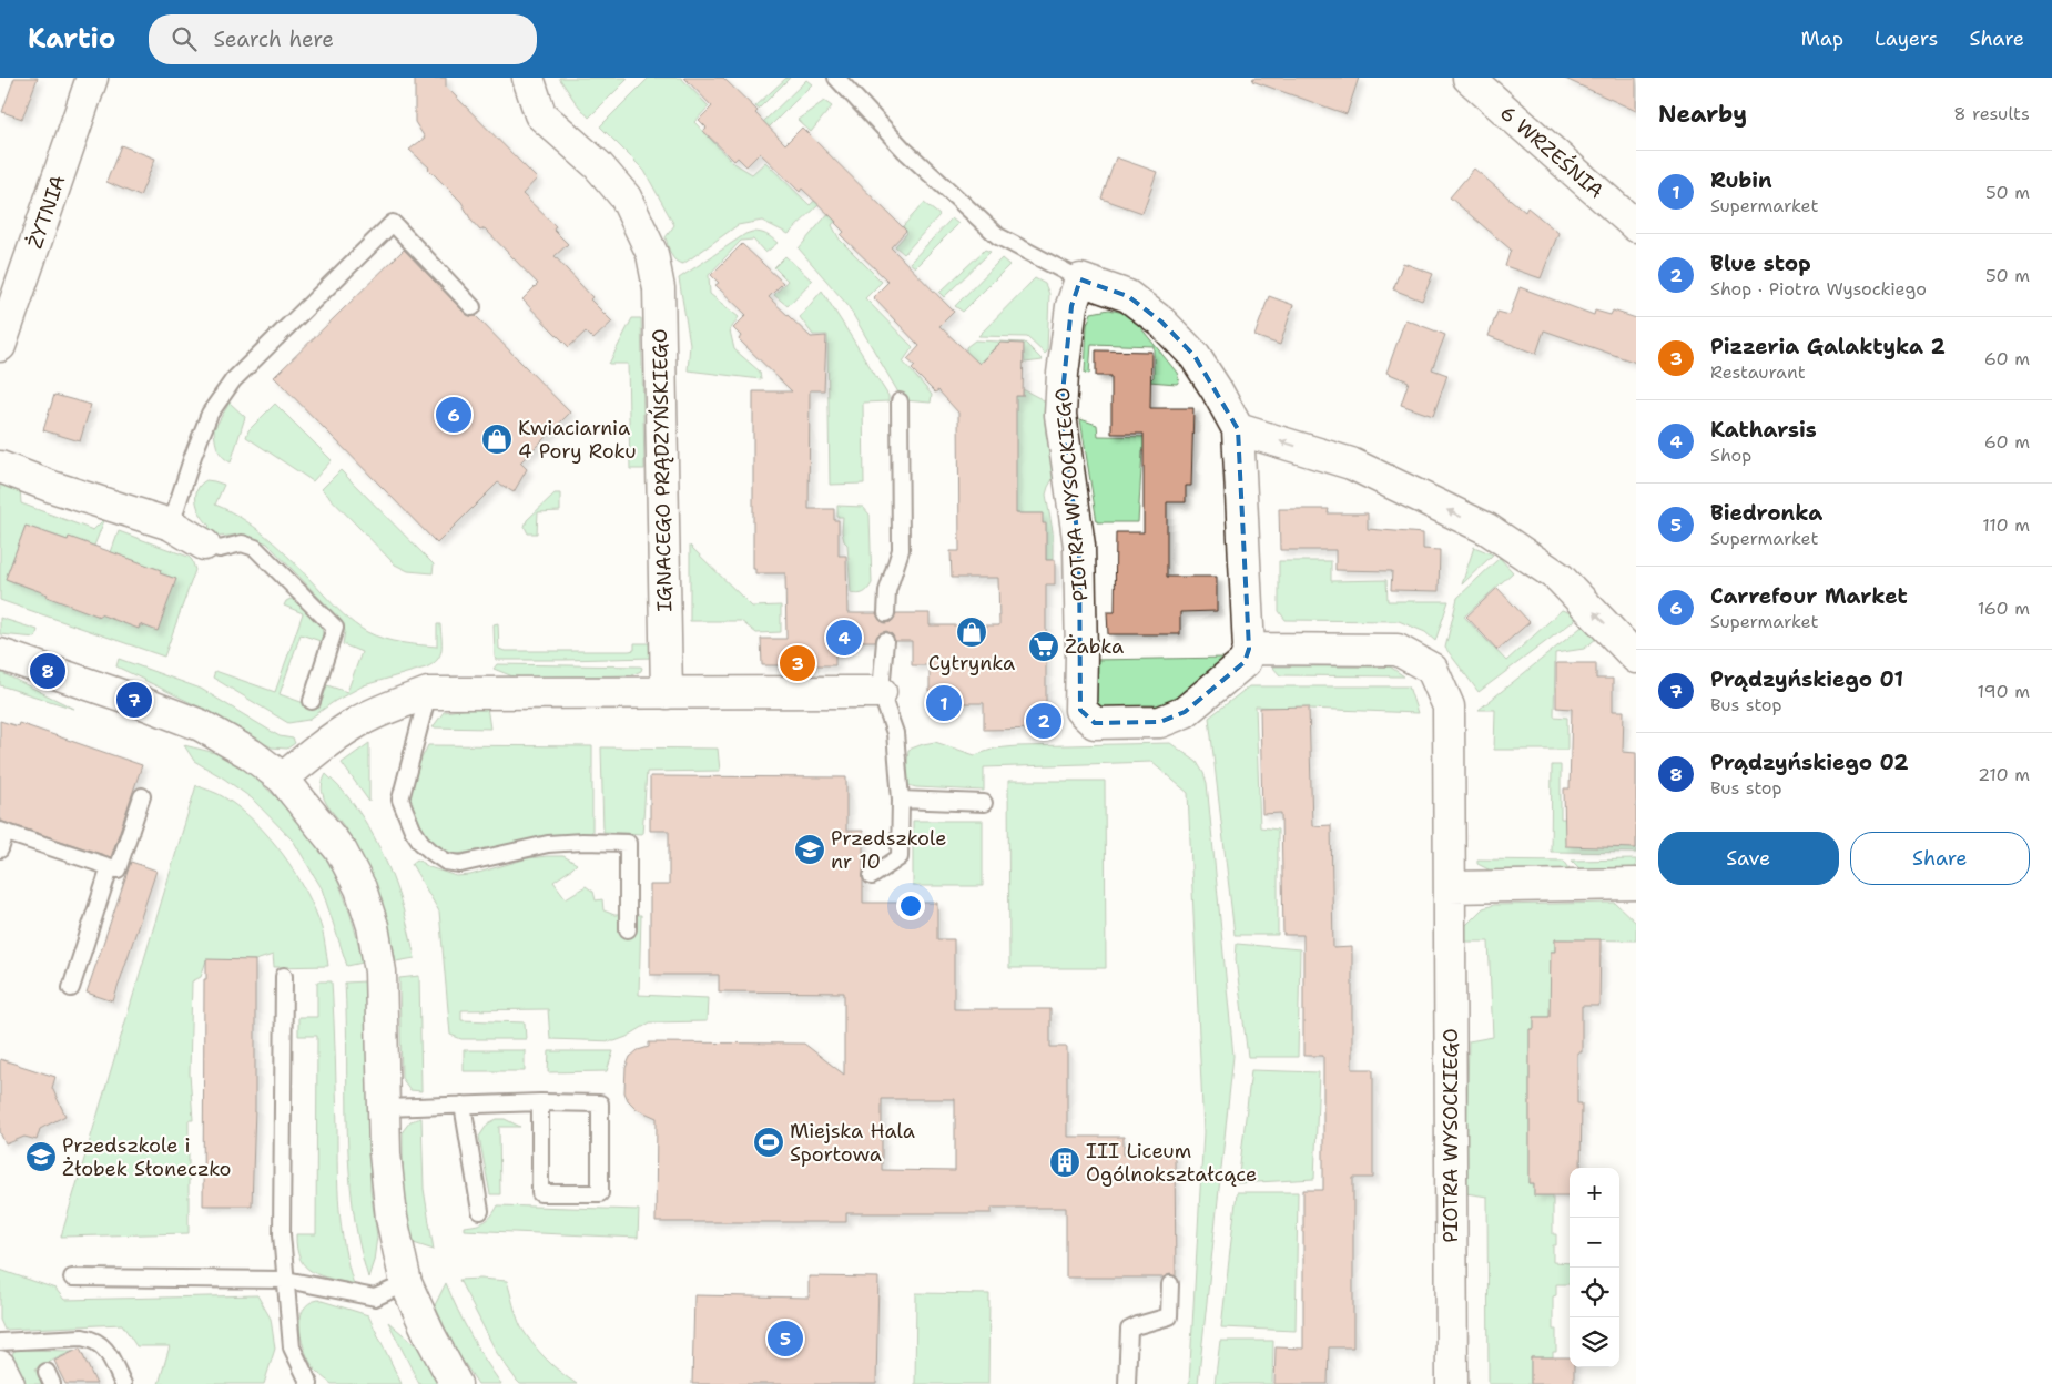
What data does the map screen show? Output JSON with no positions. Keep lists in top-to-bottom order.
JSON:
{
  "streets": {
    "street": [
      "6 WRZEŚNIA",
      "ŻYTNIA",
      "IGNACEGO PRĄDZYŃSKIEGO",
      "PIOTRA WYSOCKIEGO"
    ]
  },
  "places": {
    "shop": ["Kwiaciarnia 4 Pory Roku", "Cytrynka"],
    "supermarket": ["Żabka"],
    "school or university": ["Przedszkole nr 10", "Przedszkole i Żłobek Słoneczko"],
    "sports": ["Miejska Hala Sportowa"],
    "building": ["III Liceum Ogólnokształcące"]
  },
  "page": {
    "header": "Kartio",
    "search": "Search here",
    "nav": ["Map", "Layers", "Share"],
    "heading": ["Nearby", "8 results"],
    "list": [
      {
        "mark": "1",
        "name": "Rubin",
        "note": "Supermarket",
        "value": "50 m"
      },
      {
        "mark": "2",
        "name": "Blue stop",
        "note": "Shop · Piotra Wysockiego",
        "value": "50 m"
      },
      {
        "mark": "3",
        "name": "Pizzeria Galaktyka 2",
        "note": "Restaurant",
        "value": "60 m"
      },
      {
        "mark": "4",
        "name": "Katharsis",
        "note": "Shop",
        "value": "60 m"
      },
      {
        "mark": "5",
        "name": "Biedronka",
        "note": "Supermarket",
        "value": "110 m"
      },
      {
        "mark": "6",
        "name": "Carrefour Market",
        "note": "Supermarket",
        "value": "160 m"
      },
      {
        "mark": "7",
        "name": "Prądzyńskiego 01",
        "note": "Bus stop",
        "value": "190 m"
      },
      {
        "mark": "8",
        "name": "Prądzyńskiego 02",
        "note": "Bus stop",
        "value": "210 m"
      }
    ],
    "pins": [
      "6",
      "4",
      "3",
      "8",
      "7",
      "1",
      "2",
      "5"
    ],
    "buttons": ["Save", "Share"],
    "map_buttons": ["+", "−"]
  }
}
